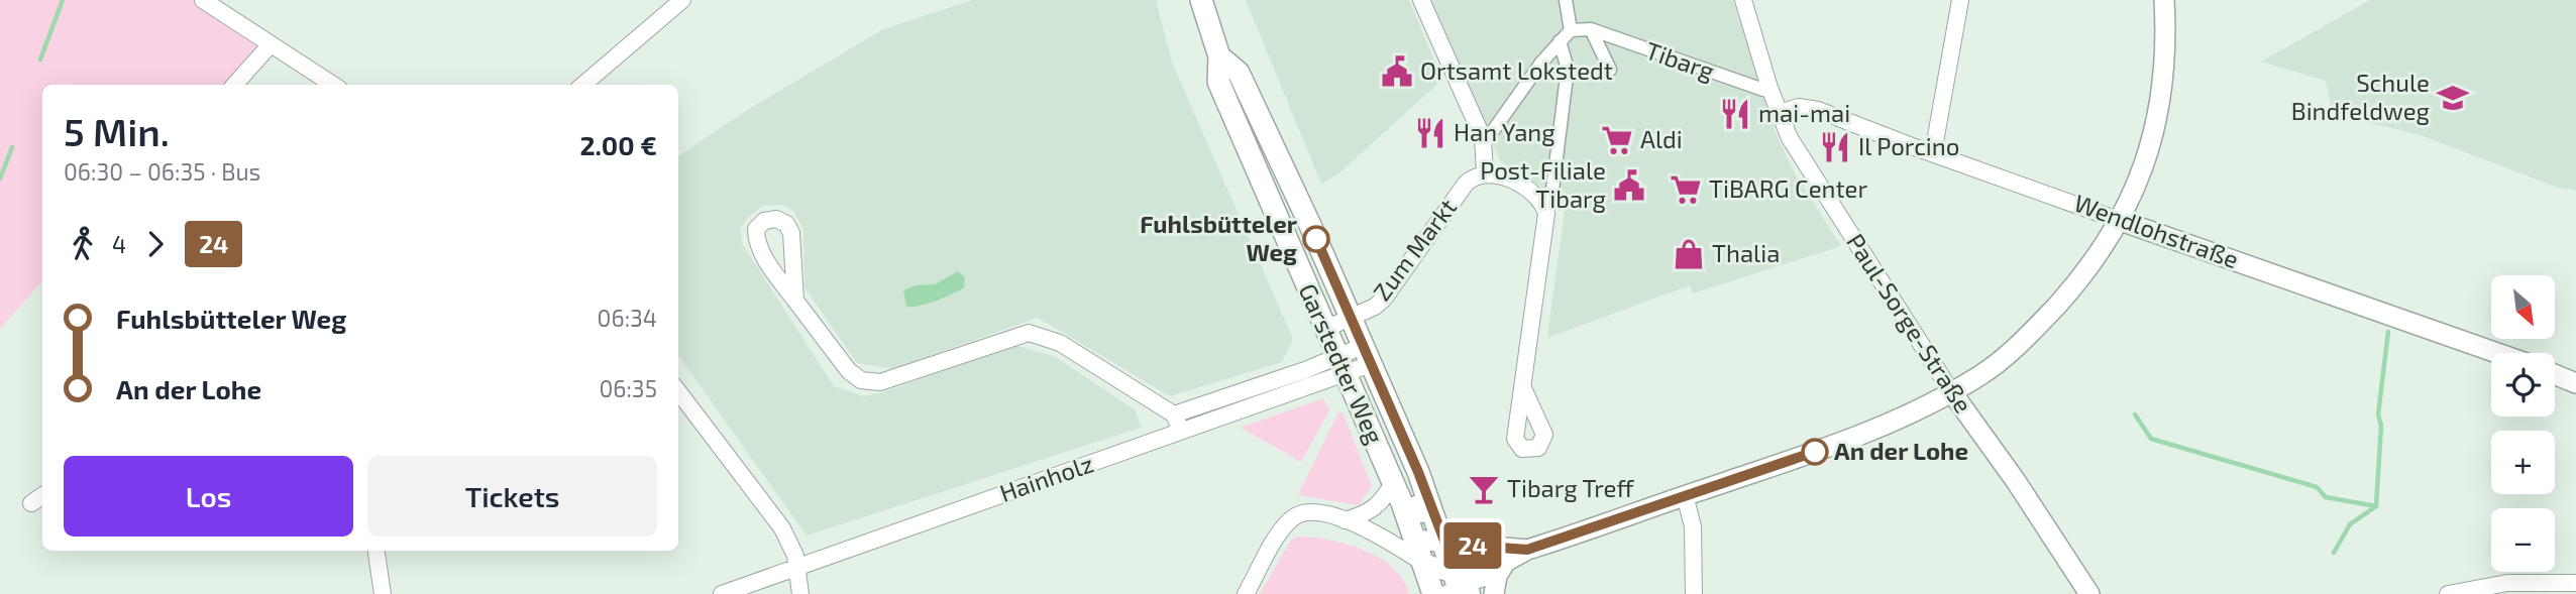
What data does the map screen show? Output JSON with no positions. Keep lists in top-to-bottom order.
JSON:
{
  "streets": {
    "main road": ["Garstedter Weg"],
    "street": [
      "Tibarg",
      "Wendlohstraße",
      "Zum Markt",
      "Paul-Sorge-Straße",
      "Hainholz"
    ]
  },
  "crossings": [
    ["Tibarg", "Paul-Sorge-Straße"],
    ["Wendlohstraße", "Paul-Sorge-Straße"],
    ["Zum Markt", "Garstedter Weg"],
    ["Garstedter Weg", "Hainholz"]
  ],
  "places": {
    "public building": ["Ortsamt Lokstedt", "Post-Filiale Tibarg"],
    "school or university": ["Schule Bindfeldweg"],
    "restaurant": ["mai-mai", "Han Yang", "Il Porcino"],
    "supermarket": ["Aldi", "TiBARG Center"],
    "other": ["Fuhlsbütteler Weg", "An der Lohe"],
    "shop": ["Thalia"],
    "bar": ["Tibarg Treff"]
  },
  "lines": ["bus line 24"],
  "north": "bottom right",
  "page": {
    "on_map": "24",
    "heading": ["5 Min.", "06:30 – 06:35 · Bus", "2.00 €"],
    "legs": ["4", "24"],
    "map_buttons": ["+", "−"],
    "list": [
      {
        "name": "Fuhlsbütteler Weg",
        "value": "06:34"
      },
      {
        "name": "An der Lohe",
        "value": "06:35"
      }
    ],
    "buttons": ["Los", "Tickets"]
  }
}
